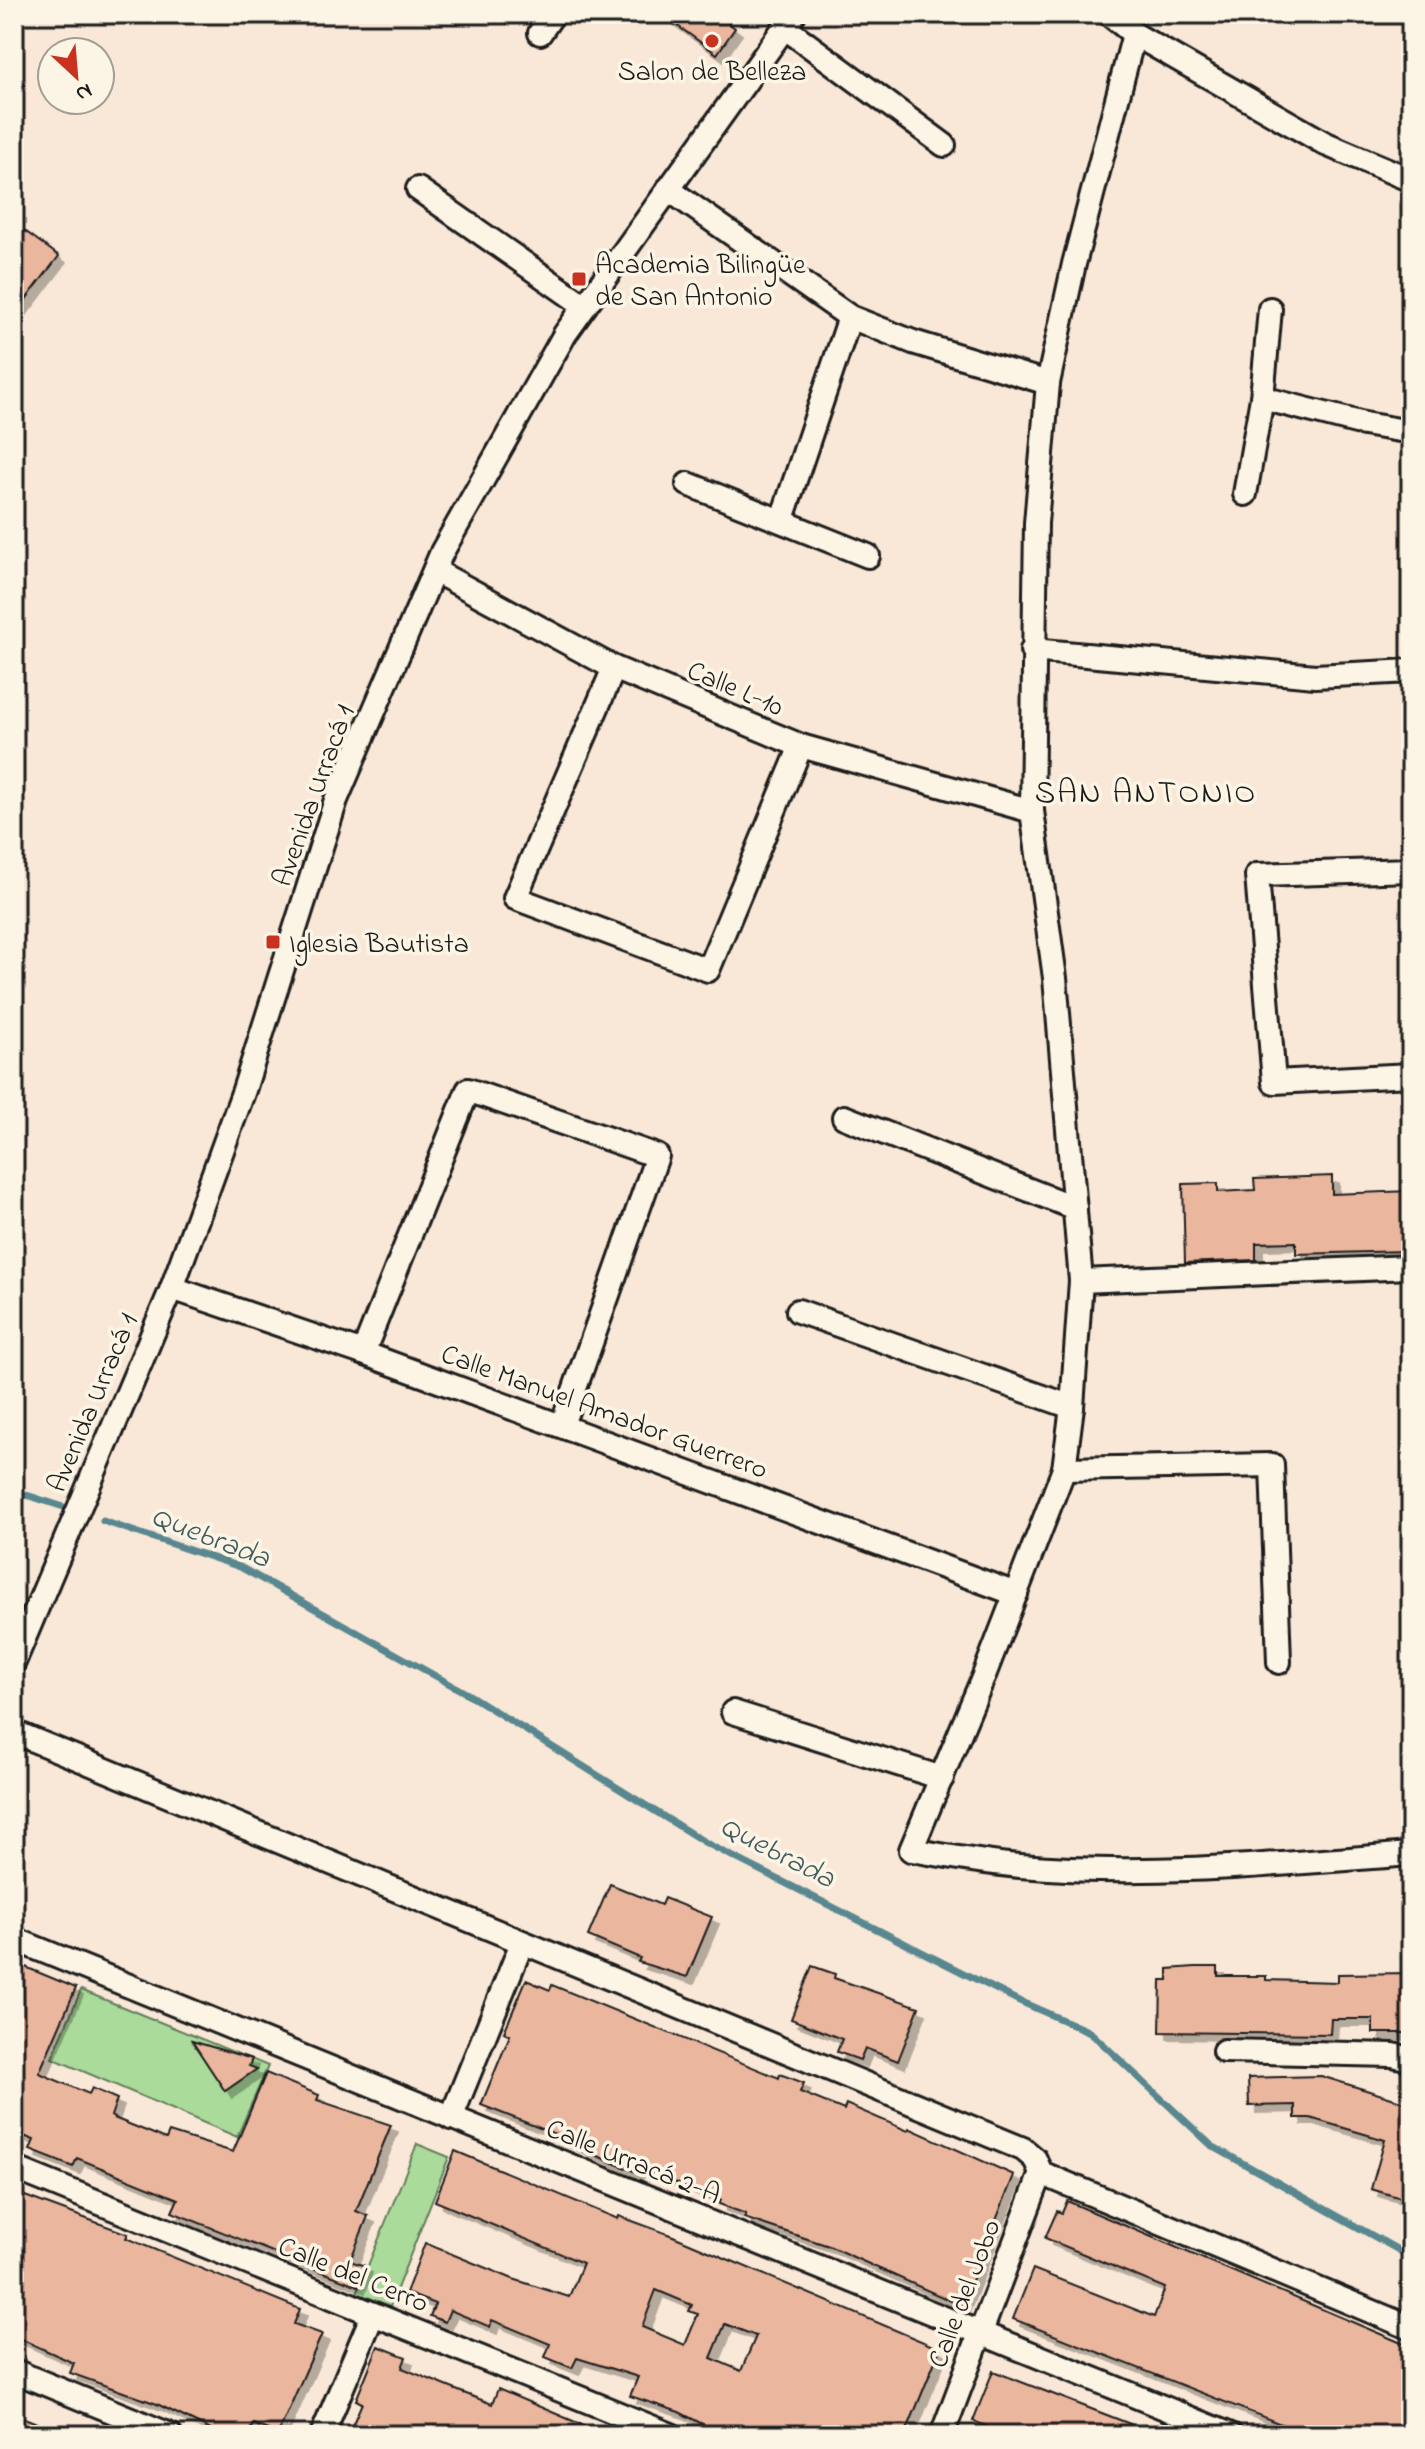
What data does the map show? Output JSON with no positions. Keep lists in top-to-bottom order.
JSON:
{
  "streets": {
    "street": [
      "Calle L-10",
      "Avenida Urracá 1",
      "Calle Manuel Amador Guerrero",
      "Calle Urracá 2-A",
      "Calle del Cerro",
      "Calle del Jobo"
    ]
  },
  "crossings": [
    ["Calle L-10", "Avenida Urracá 1"],
    ["Avenida Urracá 1", "Calle Manuel Amador Guerrero"],
    ["Calle Urracá 2-A", "Calle del Jobo"]
  ],
  "districts": ["SAN ANTONIO"],
  "water": ["Quebrada"],
  "places": {
    "other": ["Salon de Belleza"],
    "transit": ["Academia Bilingüe de San Antonio", "Iglesia Bautista"]
  },
  "north": "bottom right"
}
